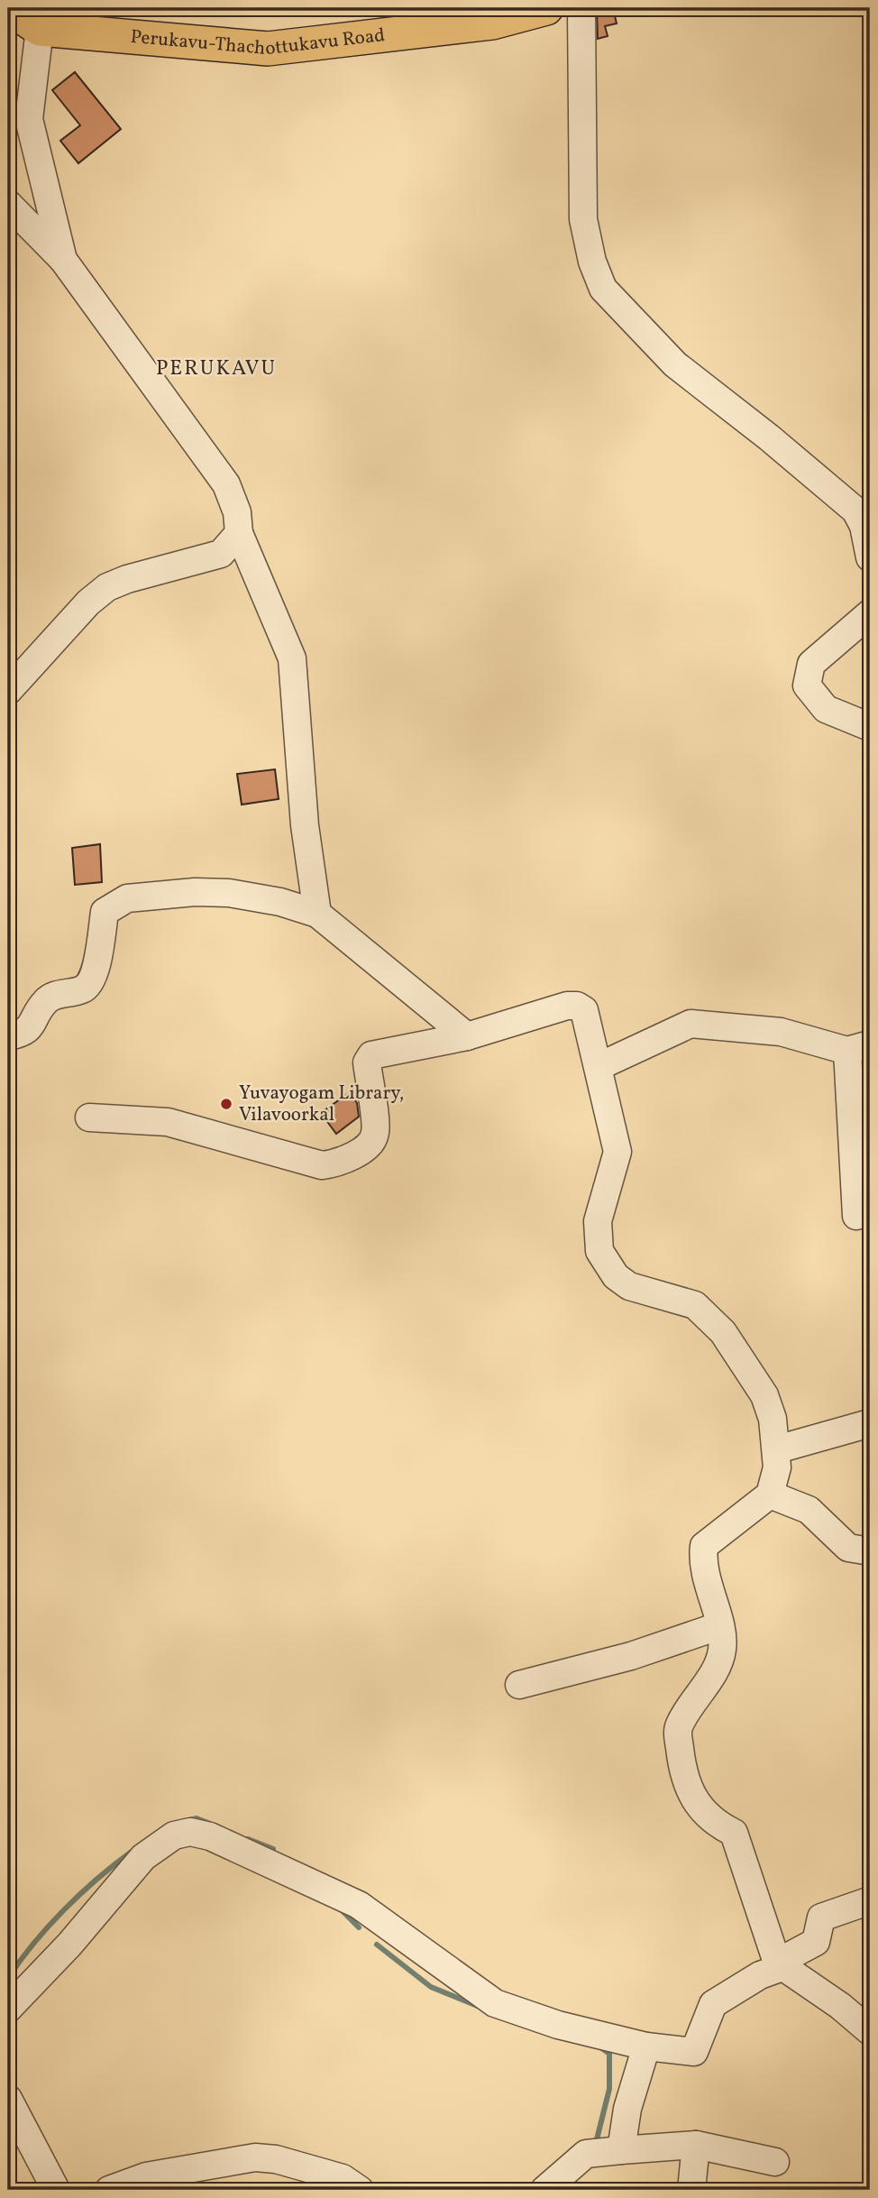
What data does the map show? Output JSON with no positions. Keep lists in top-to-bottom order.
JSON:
{
  "streets": {
    "main road": ["Perukavu-Thachottukavu Road"]
  },
  "districts": ["PERUKAVU"],
  "places": ["Yuvayogam Library, Vilavoorkal"]
}
